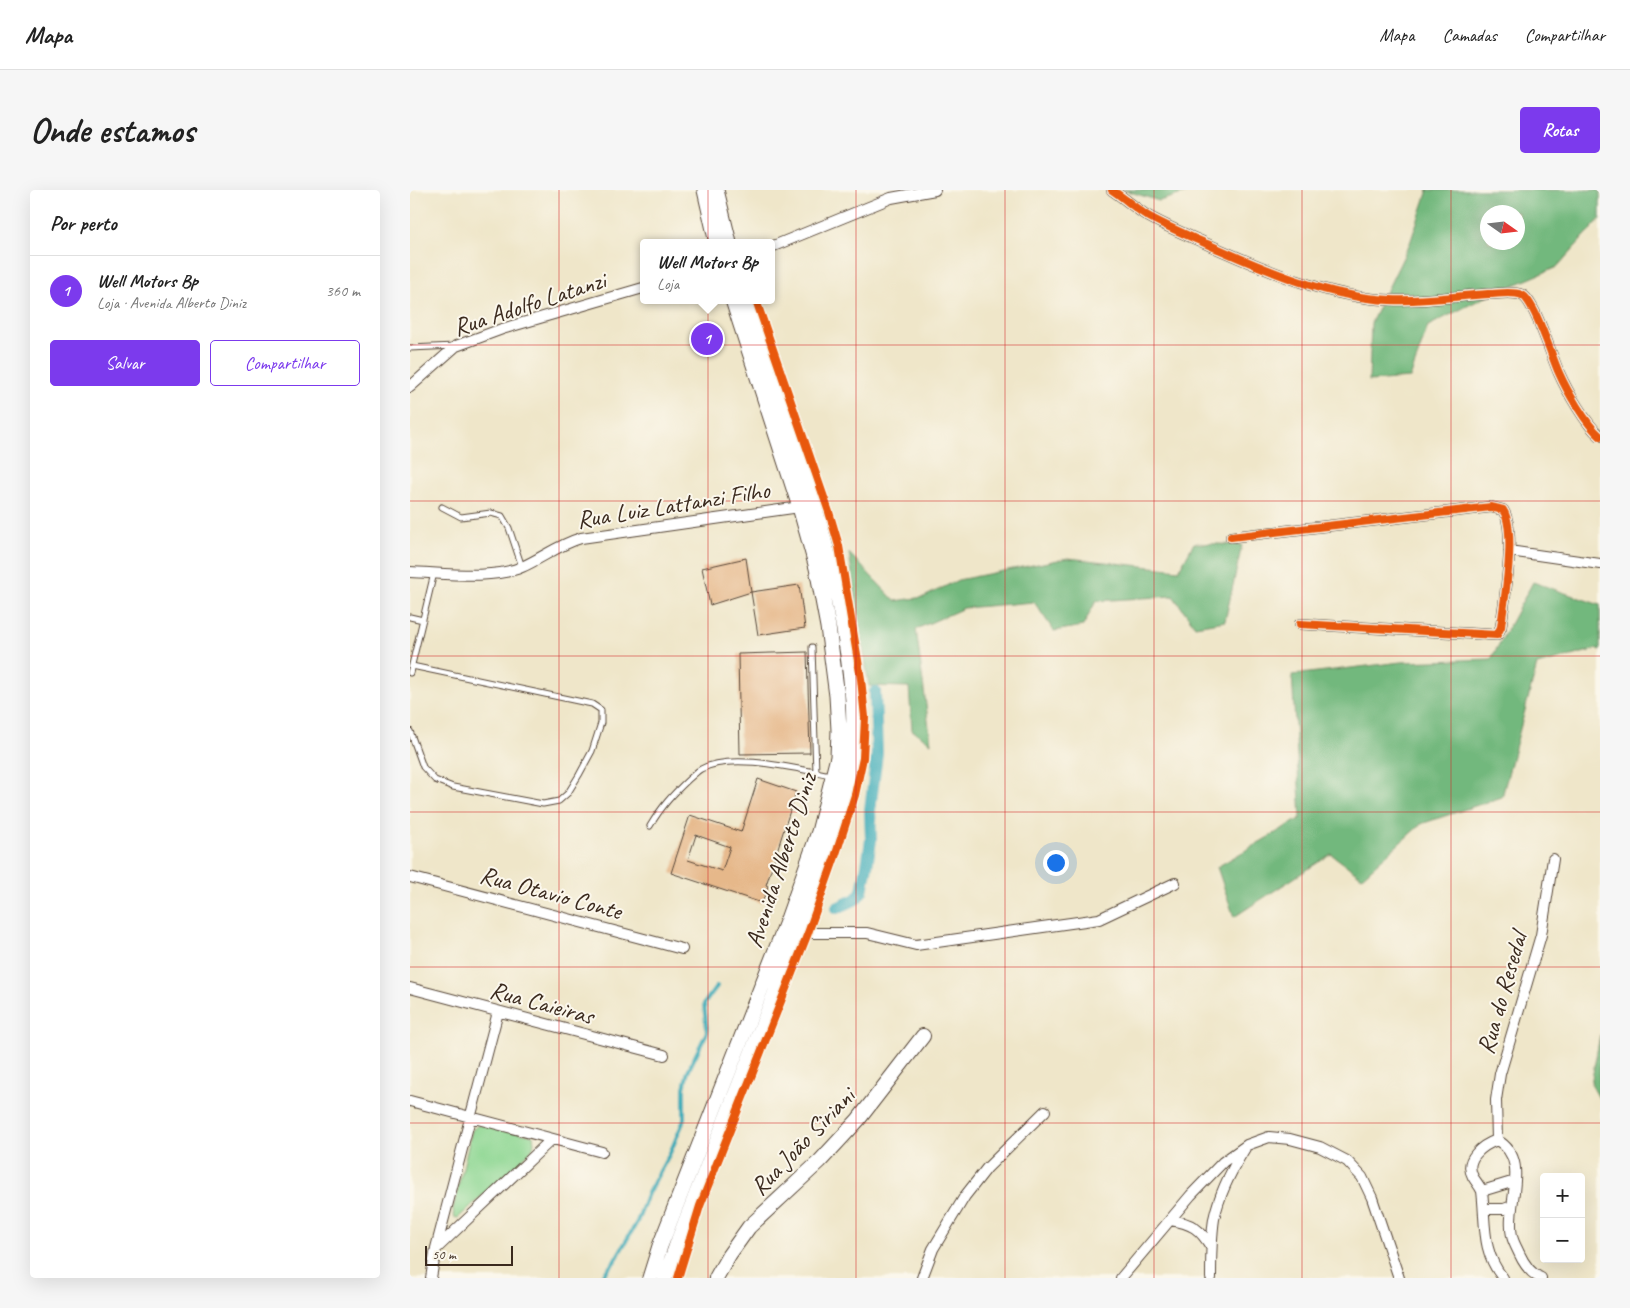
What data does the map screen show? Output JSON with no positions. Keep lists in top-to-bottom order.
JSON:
{
  "streets": {
    "main road": ["Avenida Alberto Diniz"],
    "street": [
      "Rua Adolfo Latanzi",
      "Rua Luiz Lattanzi Filho",
      "Rua Otavio Conte",
      "Rua do Resedal",
      "Rua Caieiras",
      "Rua João Siriani"
    ]
  },
  "crossings": [
    ["Rua Luiz Lattanzi Filho", "Avenida Alberto Diniz"]
  ],
  "scale_bar": "50 m",
  "north": "right",
  "page": {
    "header": "Mapa",
    "nav": ["Mapa", "Camadas", "Compartilhar"],
    "buttons": [
      "Rotas",
      ["Salvar", "Compartilhar"]
    ],
    "title": "Onde estamos",
    "heading": "Por perto",
    "popup": ["Well Motors Bp", "Loja"],
    "list": [
      {
        "mark": "1",
        "name": "Well Motors Bp",
        "note": "Loja · Avenida Alberto Diniz",
        "value": "360 m"
      }
    ],
    "pins": "1",
    "map_buttons": ["+", "−"],
    "scale": "50 m"
  }
}
